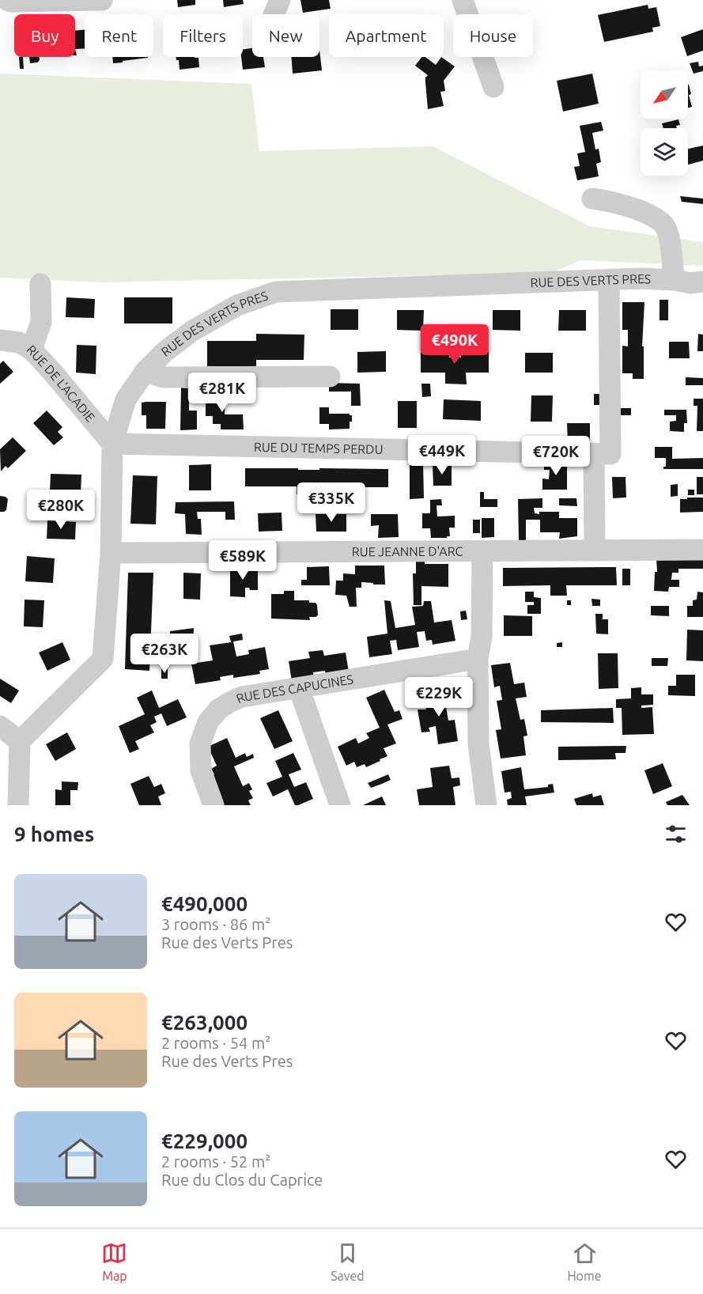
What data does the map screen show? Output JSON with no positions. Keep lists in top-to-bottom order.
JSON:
{
  "streets": {
    "street": [
      "RUE DES VERTS PRES",
      "RUE DE L'ACADIE",
      "RUE DU TEMPS PERDU",
      "RUE JEANNE D'ARC",
      "RUE DES CAPUCINES"
    ]
  },
  "crossings": [
    ["RUE DES VERTS PRES", "RUE DE L'ACADIE"],
    ["RUE DES VERTS PRES", "RUE DU TEMPS PERDU"],
    ["RUE DES VERTS PRES", "RUE JEANNE D'ARC"],
    ["RUE DE L'ACADIE", "RUE DU TEMPS PERDU"]
  ],
  "north": "bottom left",
  "page": {
    "chip": [
      "Buy",
      "Rent",
      "Filters",
      "New",
      "Apartment",
      "House"
    ],
    "price": [
      "€490K",
      "€281K",
      "€449K",
      "€720K",
      "€335K",
      "€280K",
      "€589K",
      "€263K",
      "€229K"
    ],
    "heading": "9 homes",
    "list": [
      {
        "name": "€490,000",
        "note": "3 rooms · 86 m² · Rue des Verts Pres"
      },
      {
        "name": "€263,000",
        "note": "2 rooms · 54 m² · Rue des Verts Pres"
      },
      {
        "name": "€229,000",
        "note": "2 rooms · 52 m² · Rue du Clos du Caprice"
      }
    ],
    "tabs": ["Map", "Saved", "Home"]
  }
}
